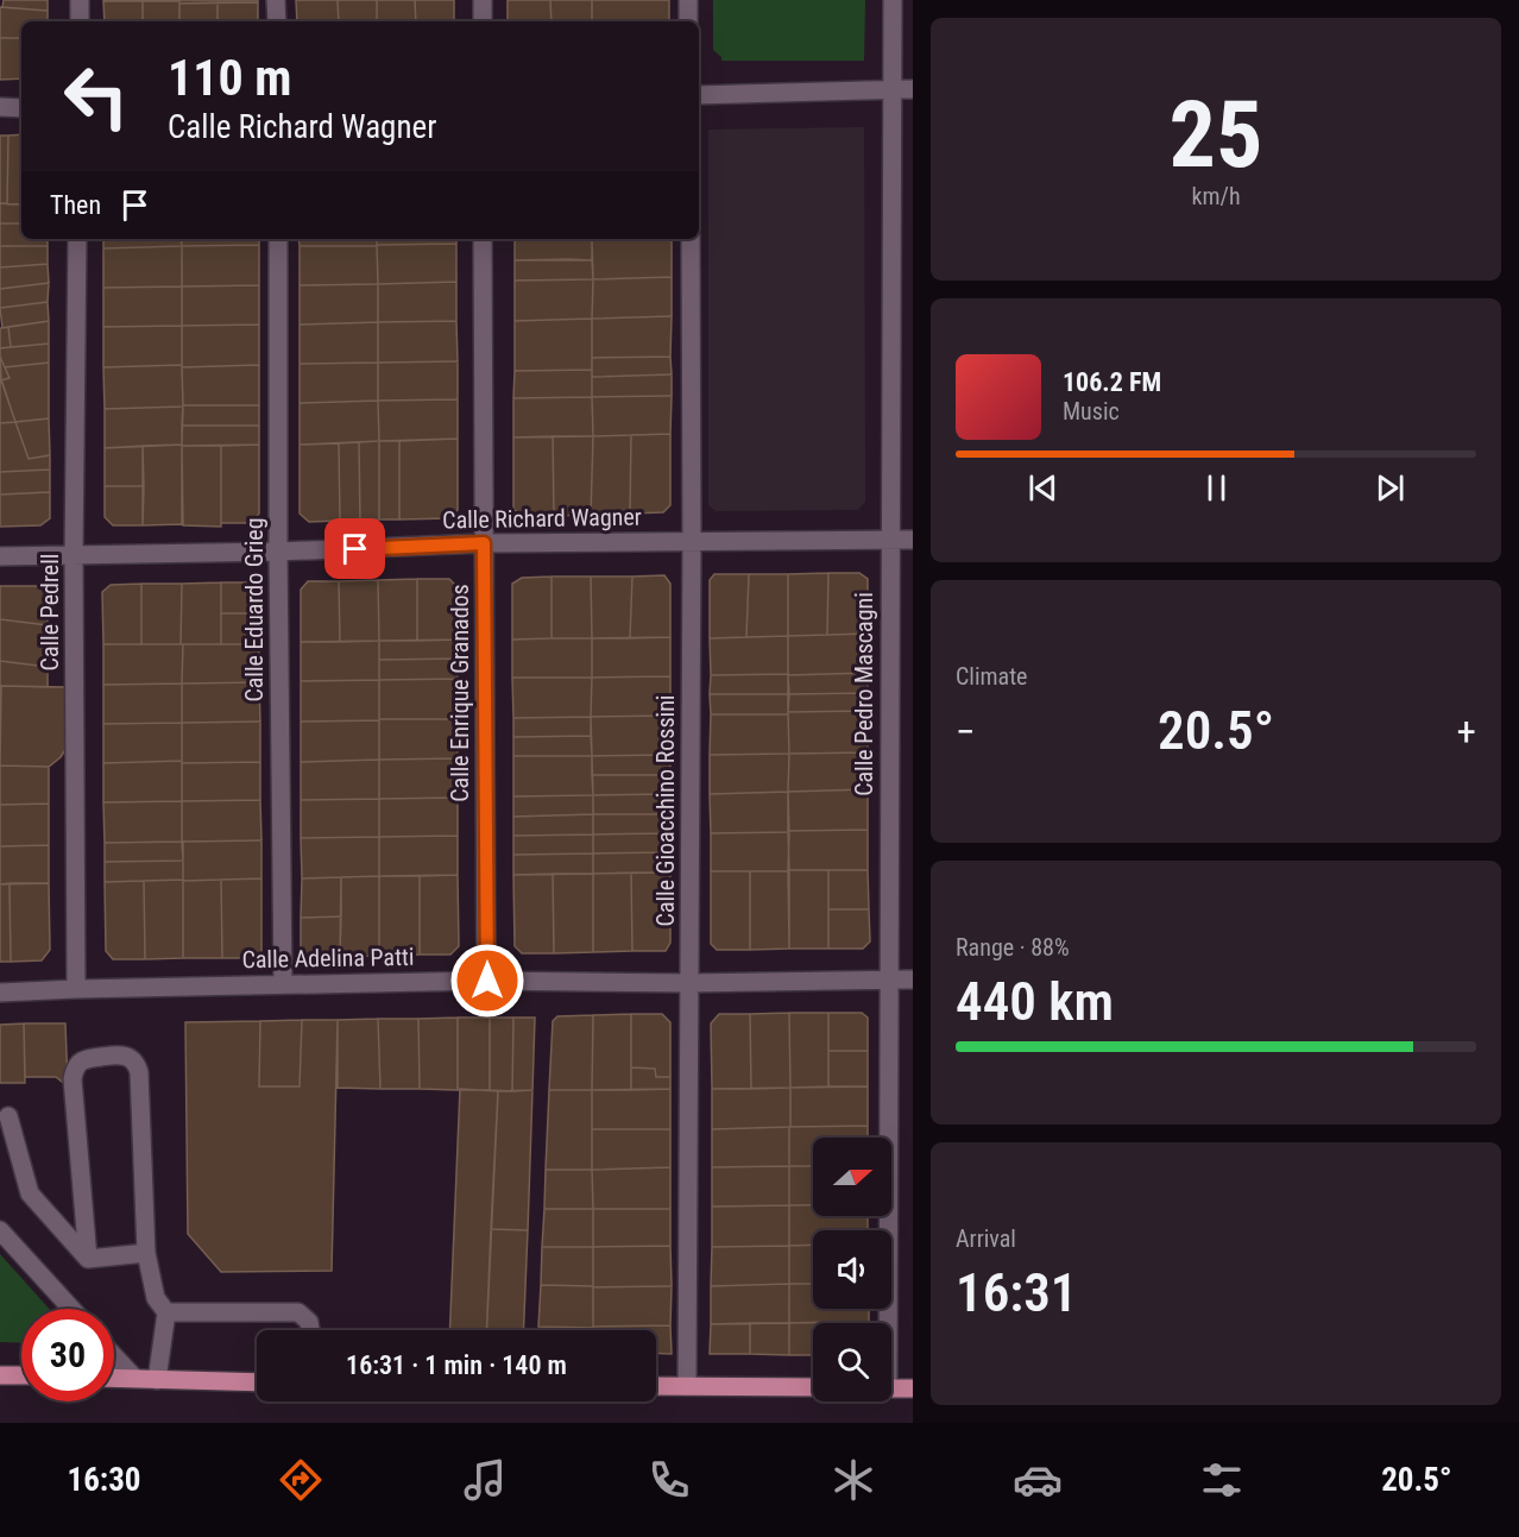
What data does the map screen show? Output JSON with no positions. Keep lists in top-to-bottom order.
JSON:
{
  "streets": {
    "street": [
      "Calle Richard Wagner",
      "Calle Eduardo Grieg",
      "Calle Pedrell",
      "Calle Enrique Granados",
      "Calle Pedro Mascagni",
      "Calle Gioacchino Rossini",
      "Calle Adelina Patti"
    ]
  },
  "crossings": [
    ["Calle Richard Wagner", "Calle Eduardo Grieg"],
    ["Calle Richard Wagner", "Calle Pedrell"],
    ["Calle Richard Wagner", "Calle Enrique Granados"],
    ["Calle Richard Wagner", "Calle Pedro Mascagni"],
    ["Calle Richard Wagner", "Calle Gioacchino Rossini"],
    ["Calle Eduardo Grieg", "Calle Adelina Patti"],
    ["Calle Pedrell", "Calle Adelina Patti"],
    ["Calle Enrique Granados", "Calle Adelina Patti"],
    ["Calle Pedro Mascagni", "Calle Adelina Patti"],
    ["Calle Gioacchino Rossini", "Calle Adelina Patti"]
  ],
  "north": "right",
  "page": {
    "tile": [
      ["25", "km/h"],
      "Climate",
      ["Range · 88%", "440 km"],
      ["Arrival", "16:31"]
    ],
    "turn": ["110 m", "Calle Richard Wagner"],
    "then": "Then",
    "song": ["106.2 FM", "Music"],
    "heat": ["−", "20.5°", "+"],
    "limit": "30",
    "trip": "16:31 · 1 min · 140 m",
    "tabs": ["16:30", "20.5°"]
  }
}
